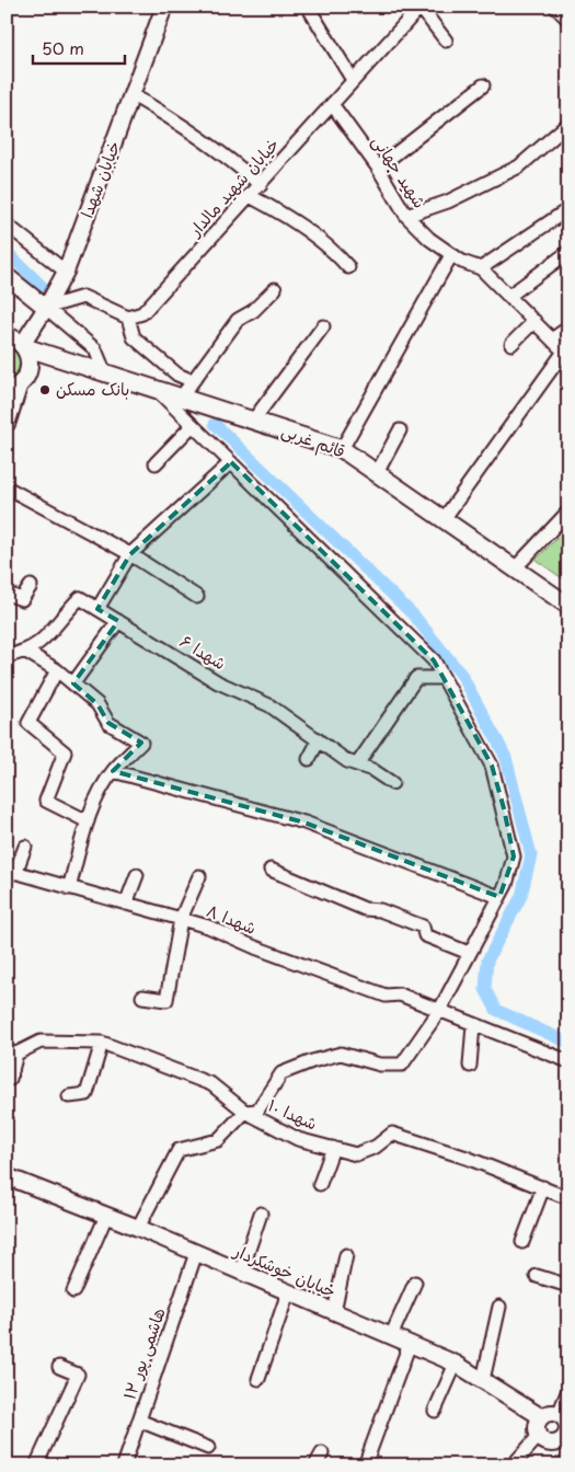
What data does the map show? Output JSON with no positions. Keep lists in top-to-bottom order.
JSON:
{
  "streets": {
    "main road": ["قائم غربی"],
    "street": [
      "شهید جهانی",
      "خیابان شهدا",
      "خیابان شهید مالدار",
      "شهدا ۶",
      "شهدا ۸",
      "شهدا ۱۰",
      "خیابان خوشکردار",
      "هاشمی پور ۱۲"
    ]
  },
  "crossings": [
    ["شهید جهانی", "خیابان شهید مالدار"],
    ["خیابان شهدا", "قائم غربی"],
    ["خیابان خوشکردار", "هاشمی پور ۱۲"]
  ],
  "places": ["بانک مسکن"],
  "scale_bar": "50 m"
}
